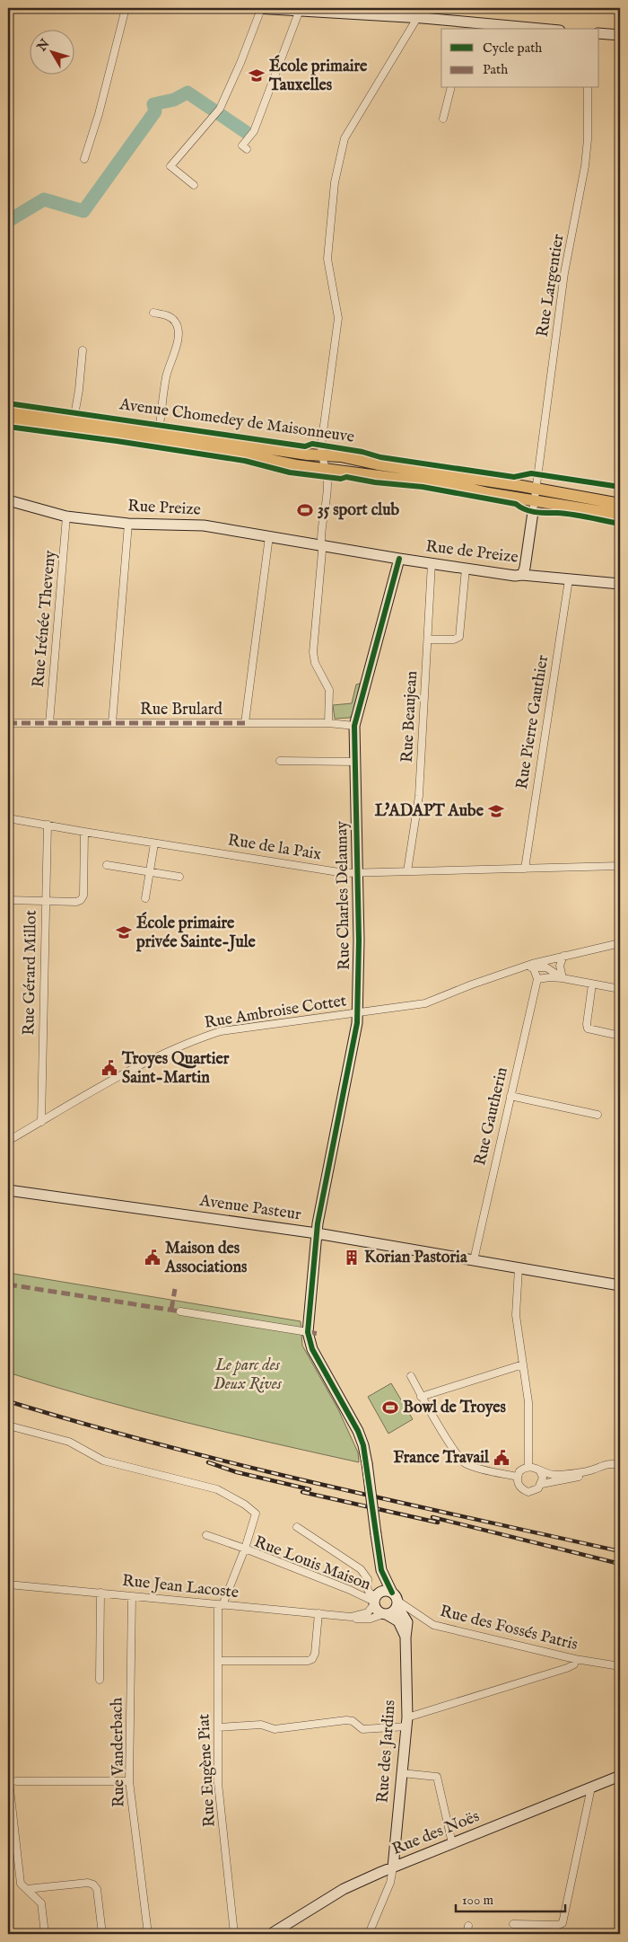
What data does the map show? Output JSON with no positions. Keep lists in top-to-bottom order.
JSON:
{
  "streets": {
    "main road": ["Avenue Chomedey de Maisonneuve"],
    "street": [
      "Rue Largentier",
      "Rue Preize",
      "Rue de Preize",
      "Rue Irénée Theveny",
      "Rue Brulard",
      "Rue Beaujean",
      "Rue Pierre Gauthier",
      "Rue de la Paix",
      "Rue Charles Delaunay",
      "Rue Gérard Millot",
      "Rue Ambroise Cottet",
      "Rue Gautherin",
      "Avenue Pasteur",
      "Rue Louis Maison",
      "Rue Jean Lacoste",
      "Rue des Fossés Patris",
      "Rue des Jardins",
      "Rue Vanderbach",
      "Rue Eugène Piat",
      "Rue des Noës"
    ]
  },
  "crossings": [
    ["Rue Largentier", "Avenue Chomedey de Maisonneuve"],
    ["Rue Preize", "Rue de Preize"],
    ["Rue Preize", "Rue Irénée Theveny"],
    ["Rue de Preize", "Rue Beaujean"],
    ["Rue de Preize", "Rue Pierre Gauthier"],
    ["Rue de Preize", "Rue Charles Delaunay"],
    ["Rue Irénée Theveny", "Rue Brulard"],
    ["Rue Brulard", "Rue Charles Delaunay"],
    ["Rue Beaujean", "Rue de la Paix"],
    ["Rue Pierre Gauthier", "Rue de la Paix"],
    ["Rue de la Paix", "Rue Charles Delaunay"],
    ["Rue de la Paix", "Rue Gérard Millot"],
    ["Rue Charles Delaunay", "Rue Ambroise Cottet"],
    ["Rue Charles Delaunay", "Avenue Pasteur"],
    ["Rue Gérard Millot", "Rue Ambroise Cottet"],
    ["Rue Ambroise Cottet", "Rue Gautherin"],
    ["Rue Gautherin", "Avenue Pasteur"],
    ["Rue Louis Maison", "Rue Jean Lacoste"],
    ["Rue Louis Maison", "Rue des Fossés Patris"],
    ["Rue Louis Maison", "Rue des Jardins"],
    ["Rue Louis Maison", "Rue Eugène Piat"],
    ["Rue Jean Lacoste", "Rue des Fossés Patris"],
    ["Rue Jean Lacoste", "Rue des Jardins"],
    ["Rue Jean Lacoste", "Rue Vanderbach"],
    ["Rue Jean Lacoste", "Rue Eugène Piat"],
    ["Rue des Fossés Patris", "Rue des Jardins"],
    ["Rue des Jardins", "Rue des Noës"]
  ],
  "parks": ["Le parc des Deux Rives"],
  "places": {
    "school or university": ["École primaire Tauxelles", "L'ADAPT Aube", "École primaire privée Sainte-Jule"],
    "sports": ["35 sport club", "Bowl de Troyes"],
    "public building": ["Troyes Quartier Saint-Martin", "Maison des Associations", "France Travail"],
    "building": ["Korian Pastoria"]
  },
  "legend": ["Cycle path", "Path"],
  "scale_bar": "100 m",
  "north": "top left"
}
